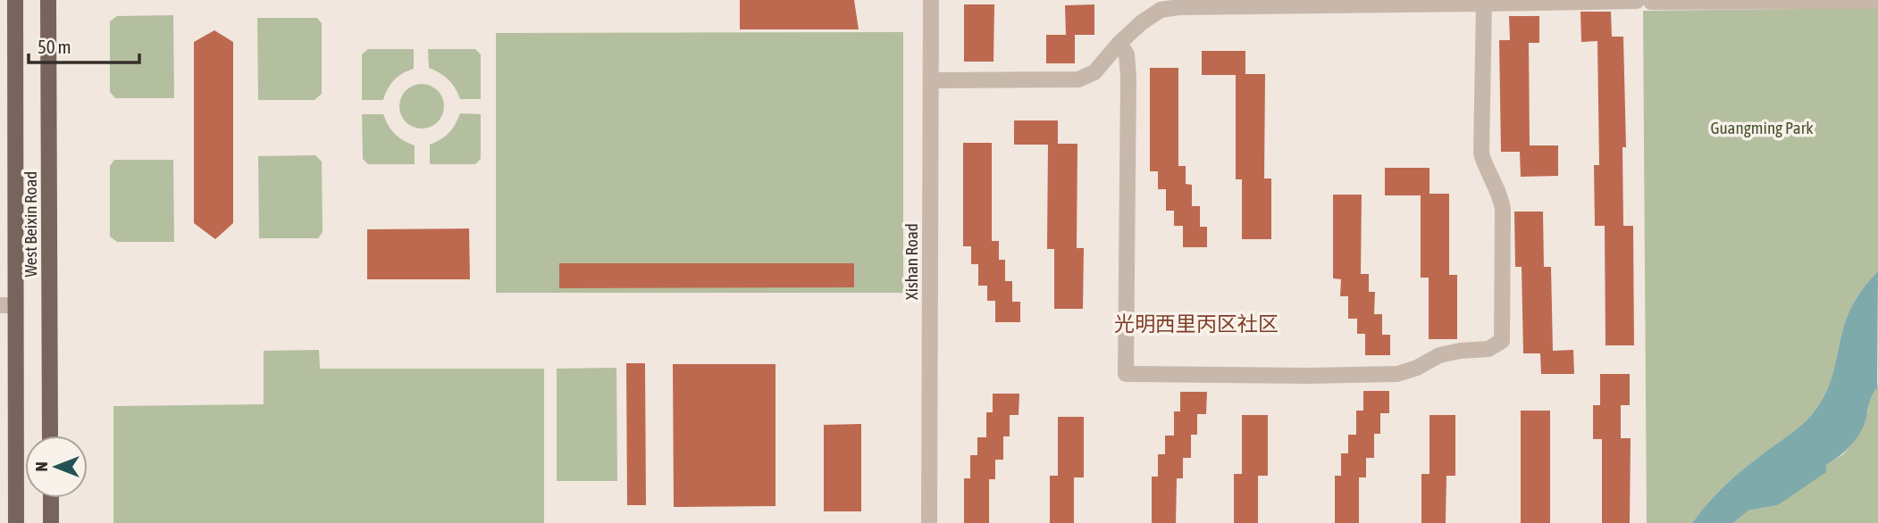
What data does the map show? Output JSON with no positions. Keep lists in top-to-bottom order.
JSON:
{
  "streets": {
    "main road": ["West Beixin Road"],
    "street": ["Xishan Road"]
  },
  "districts": ["光明西里丙区社区"],
  "parks": ["Guangming Park"],
  "scale_bar": "50 m",
  "north": "left"
}
